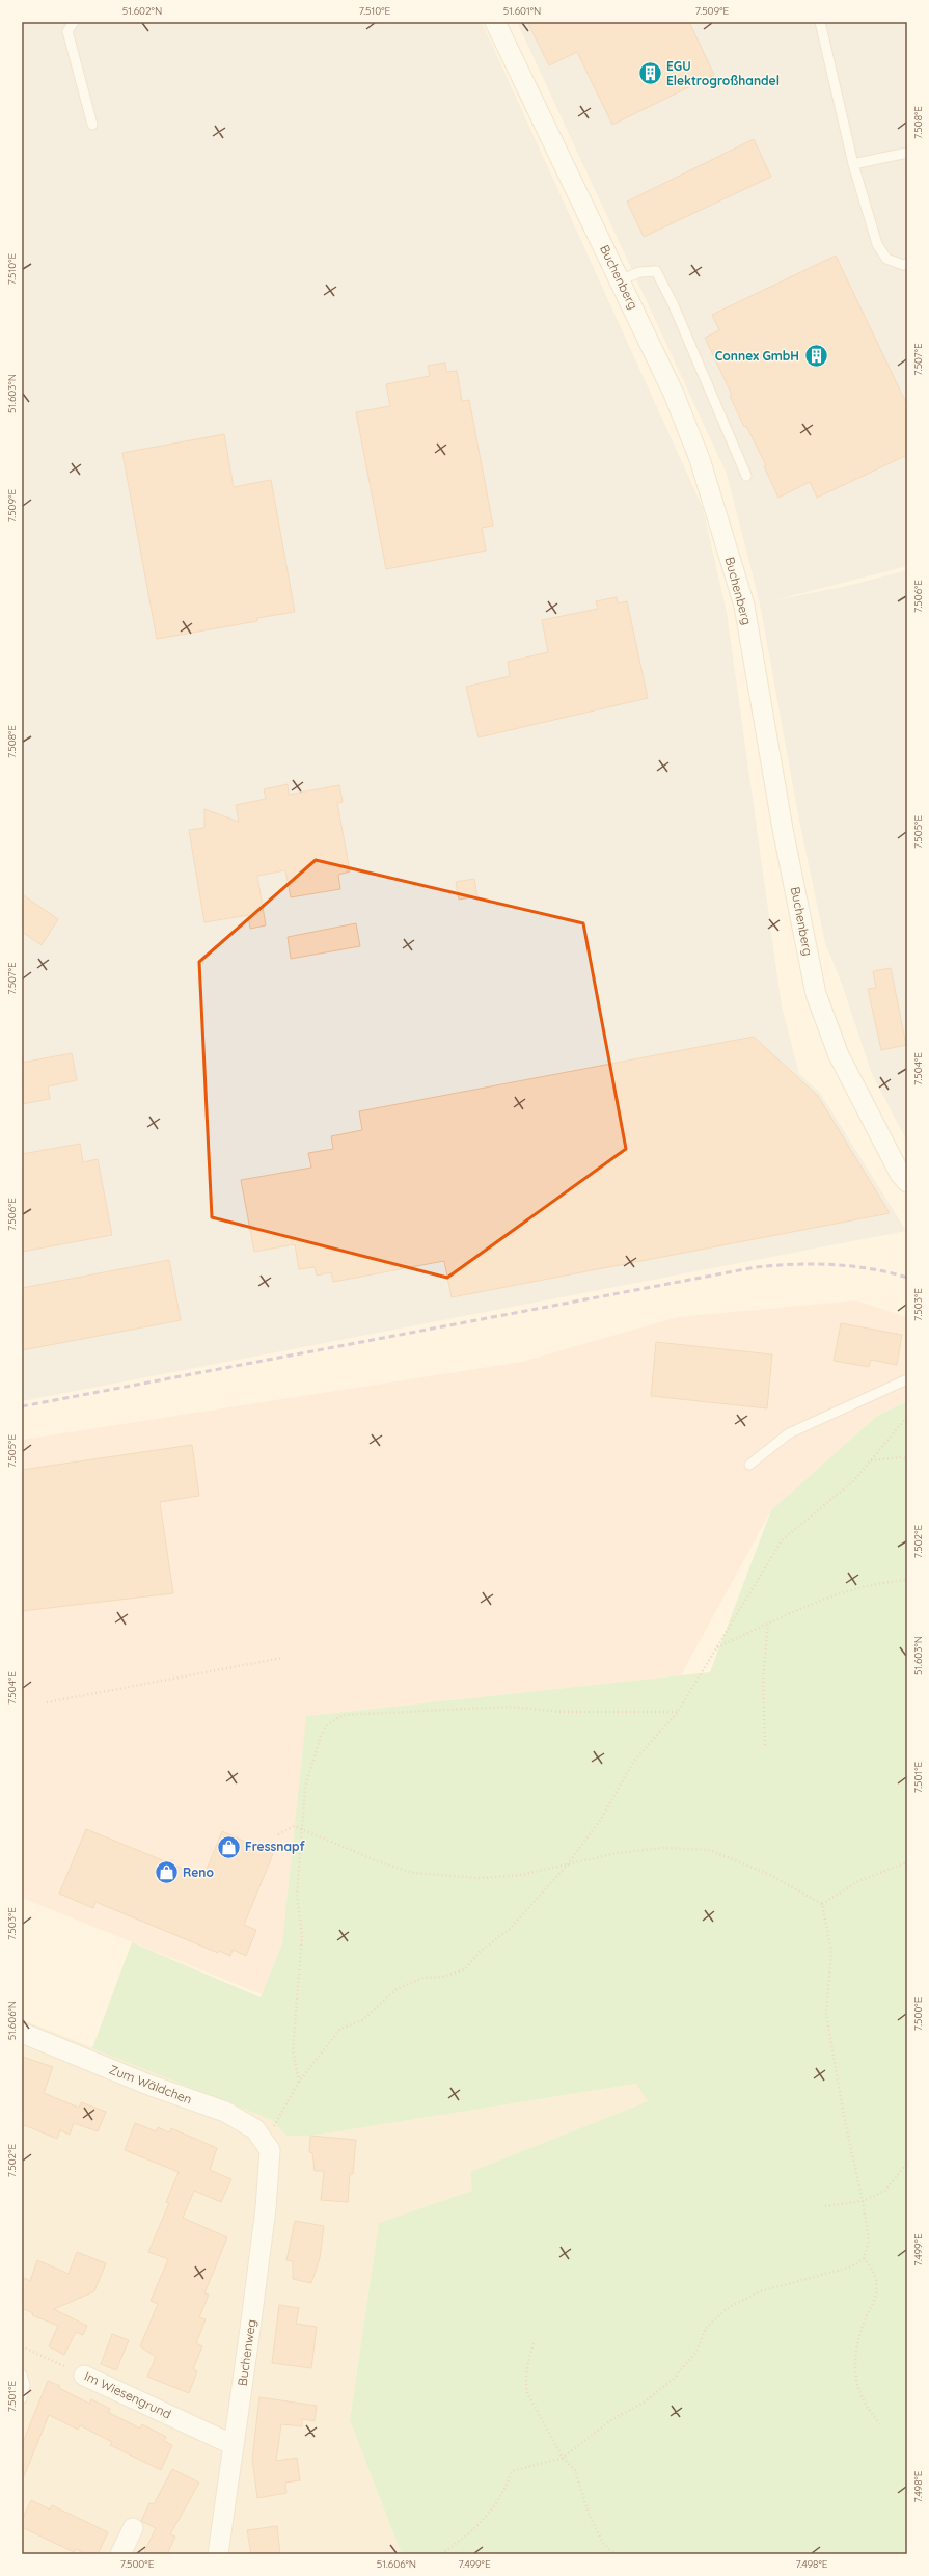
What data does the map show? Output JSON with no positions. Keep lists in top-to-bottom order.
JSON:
{
  "streets": {
    "street": [
      "Buchenberg",
      "Zum Wäldchen",
      "Buchenweg",
      "Im Wiesengrund"
    ]
  },
  "crossings": [
    ["Zum Wäldchen", "Buchenweg"],
    ["Buchenweg", "Im Wiesengrund"]
  ],
  "places": {
    "building": ["EGU Elektrogroßhandel", "Connex GmbH"],
    "shop": ["Fressnapf", "Reno"]
  },
  "coordinates": [
    "51.602°N",
    "7.510°E",
    "51.601°N",
    "7.509°E",
    "7.508°E",
    "7.507°E",
    "51.603°N",
    "7.506°E",
    "7.505°E",
    "7.504°E",
    "7.503°E",
    "7.502°E",
    "7.501°E",
    "7.500°E",
    "51.606°N",
    "7.499°E",
    "7.498°E"
  ]
}
